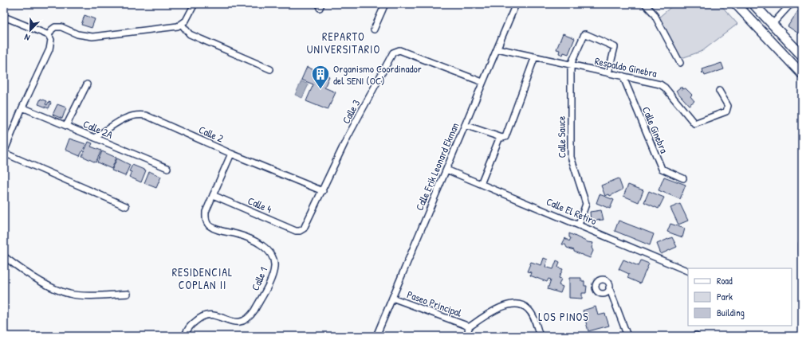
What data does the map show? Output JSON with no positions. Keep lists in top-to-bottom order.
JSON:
{
  "streets": {
    "street": [
      "Respaldo Ginebra",
      "Calle 3",
      "Calle 2A",
      "Calle Ginebra",
      "Calle 2",
      "Calle Sauce",
      "Calle Erik Leonard Ekman",
      "Calle 4",
      "Calle El Retiro",
      "Calle 1",
      "Paseo Principal"
    ]
  },
  "crossings": [
    ["Respaldo Ginebra", "Calle Ginebra"],
    ["Respaldo Ginebra", "Calle Sauce"],
    ["Respaldo Ginebra", "Calle Erik Leonard Ekman"],
    ["Calle 3", "Calle 2"],
    ["Calle 3", "Calle Erik Leonard Ekman"],
    ["Calle 3", "Calle 4"],
    ["Calle 2A", "Calle 2"],
    ["Calle 2", "Calle 1"],
    ["Calle Sauce", "Calle El Retiro"],
    ["Calle Erik Leonard Ekman", "Calle El Retiro"],
    ["Calle Erik Leonard Ekman", "Paseo Principal"],
    ["Calle 4", "Calle 1"]
  ],
  "districts": ["REPARTO UNIVERSITARIO", "RESIDENCIAL COPLAN II", "LOS PINOS"],
  "places": {
    "building": ["Organismo Coordinador del SENI (OC)"]
  },
  "legend": ["Road", "Park", "Building"],
  "north": "bottom left"
}
